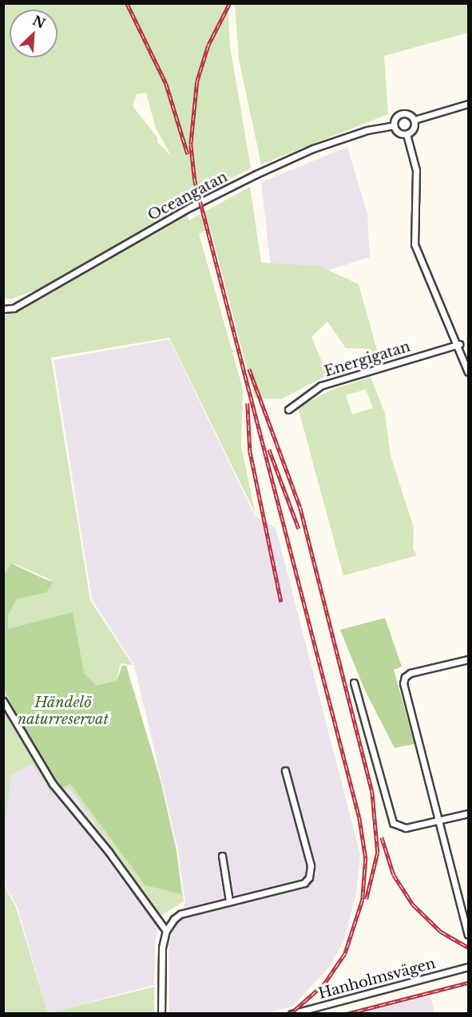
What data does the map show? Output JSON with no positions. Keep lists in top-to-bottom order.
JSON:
{
  "streets": {
    "street": ["Oceangatan", "Energigatan", "Hanholmsvägen"]
  },
  "parks": ["Händelö naturreservat"],
  "north": "top right"
}
